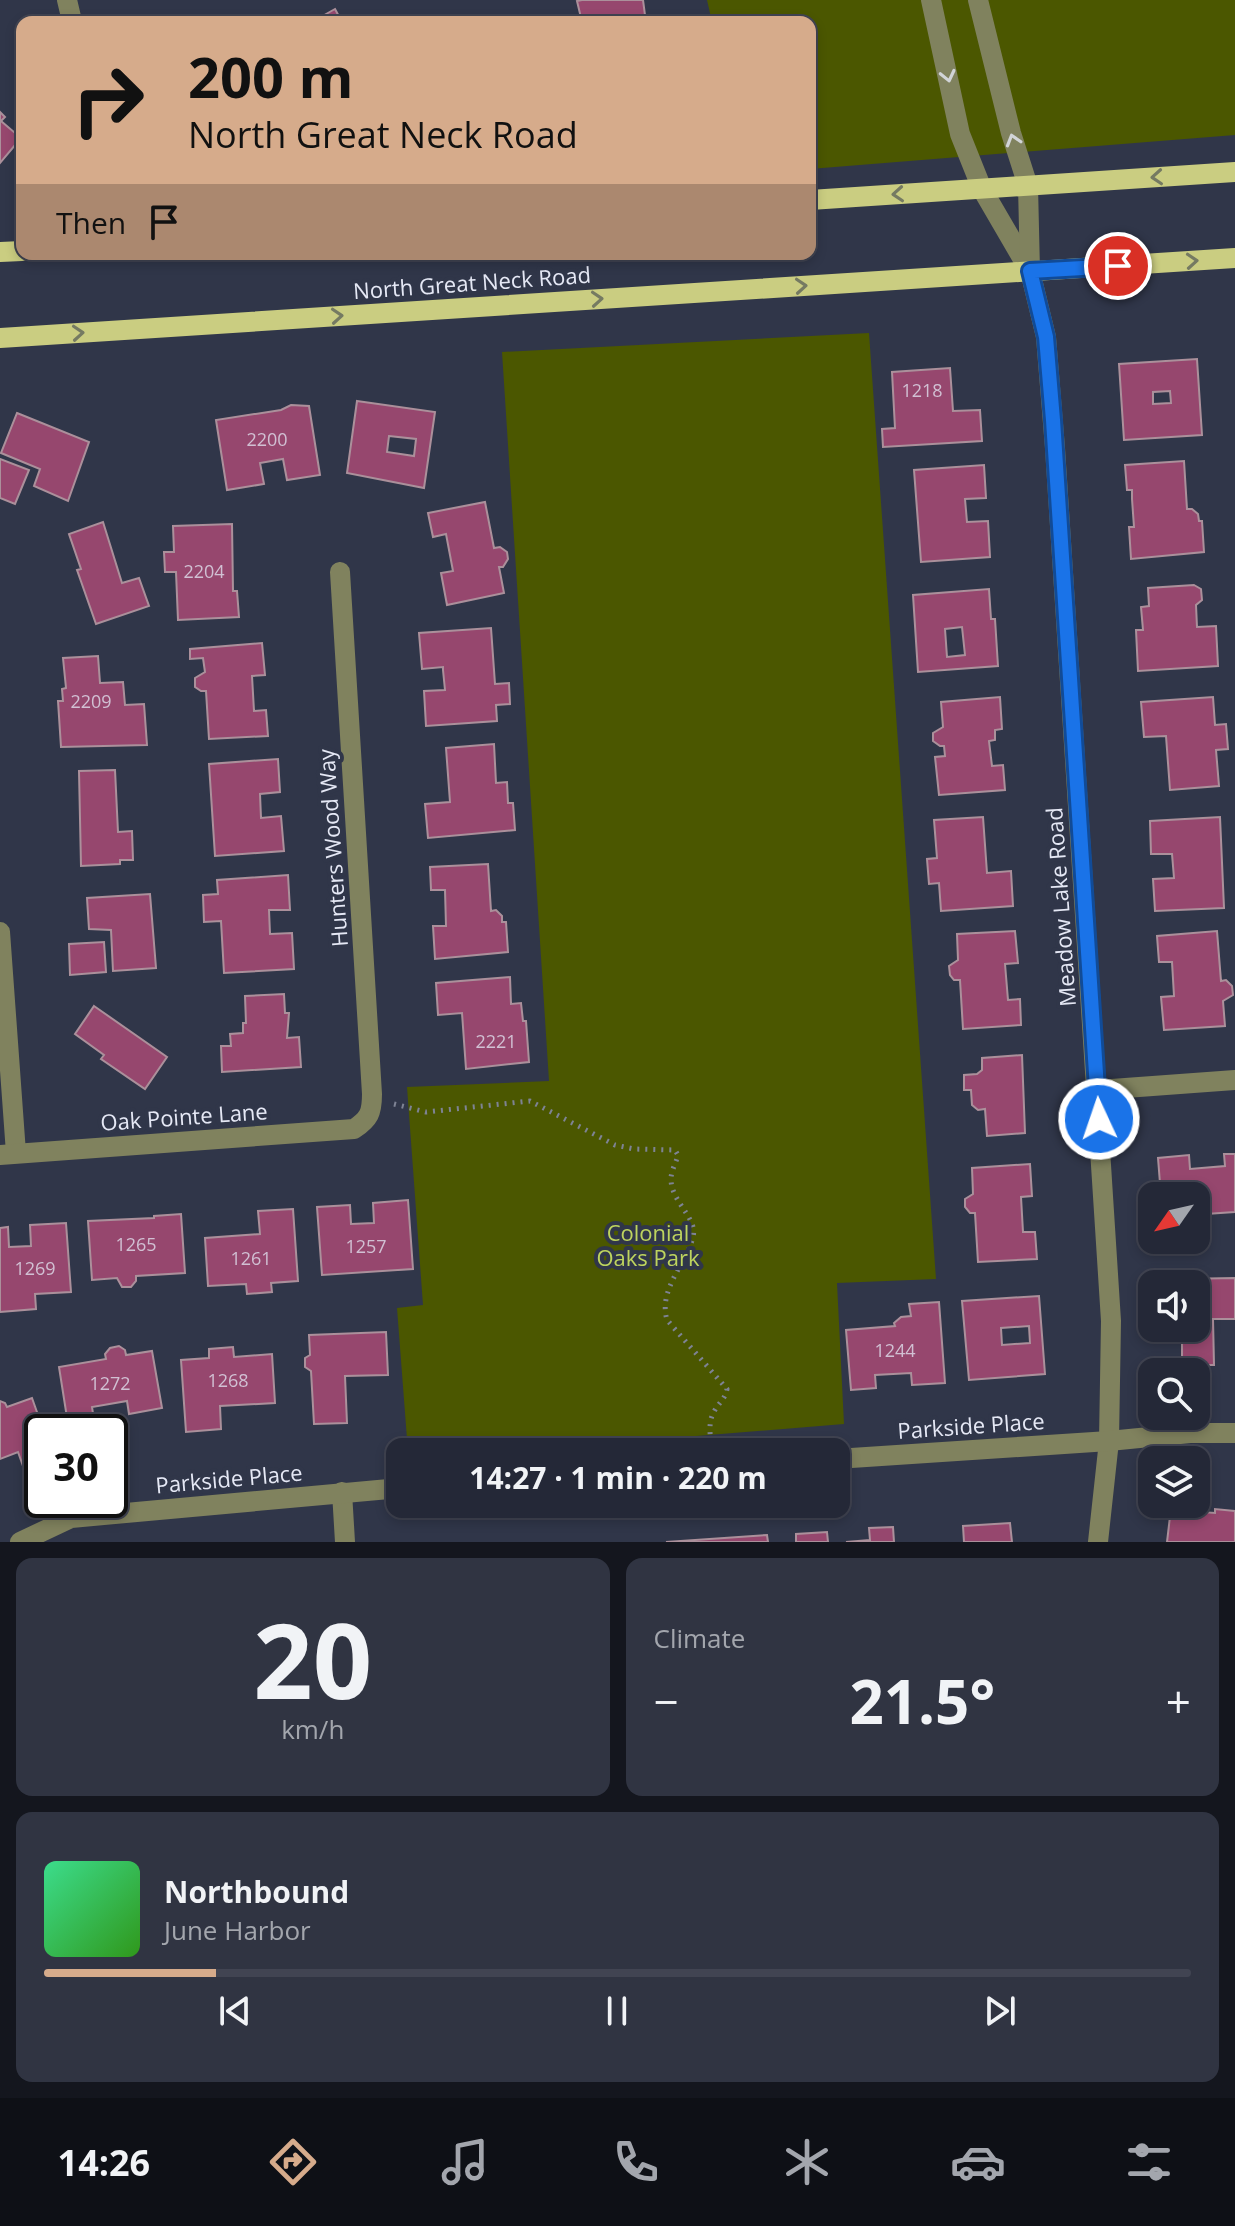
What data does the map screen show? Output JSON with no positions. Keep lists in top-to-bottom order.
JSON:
{
  "streets": {
    "main road": ["North Great Neck Road"],
    "street": [
      "Hunters Wood Way",
      "Meadow Lake Road",
      "Oak Pointe Lane",
      "Parkside Place"
    ]
  },
  "crossings": [
    ["North Great Neck Road", "Meadow Lake Road"],
    ["Hunters Wood Way", "Oak Pointe Lane"],
    ["Meadow Lake Road", "Parkside Place"]
  ],
  "parks": ["Colonial Oaks Park"],
  "house_numbers": [
    "1218",
    "2200",
    "2204",
    "2209",
    "2221",
    "1265",
    "1257",
    "1261",
    "1269",
    "1244",
    "1268",
    "1272"
  ],
  "north": "bottom left",
  "page": {
    "turn": ["200 m", "North Great Neck Road"],
    "then": "Then",
    "limit": "30",
    "trip": "14:27 · 1 min · 220 m",
    "tile": [
      ["20", "km/h"],
      "Climate"
    ],
    "heat": ["−", "21.5°", "+"],
    "song": ["Northbound", "June Harbor"],
    "tabs": "14:26"
  }
}
